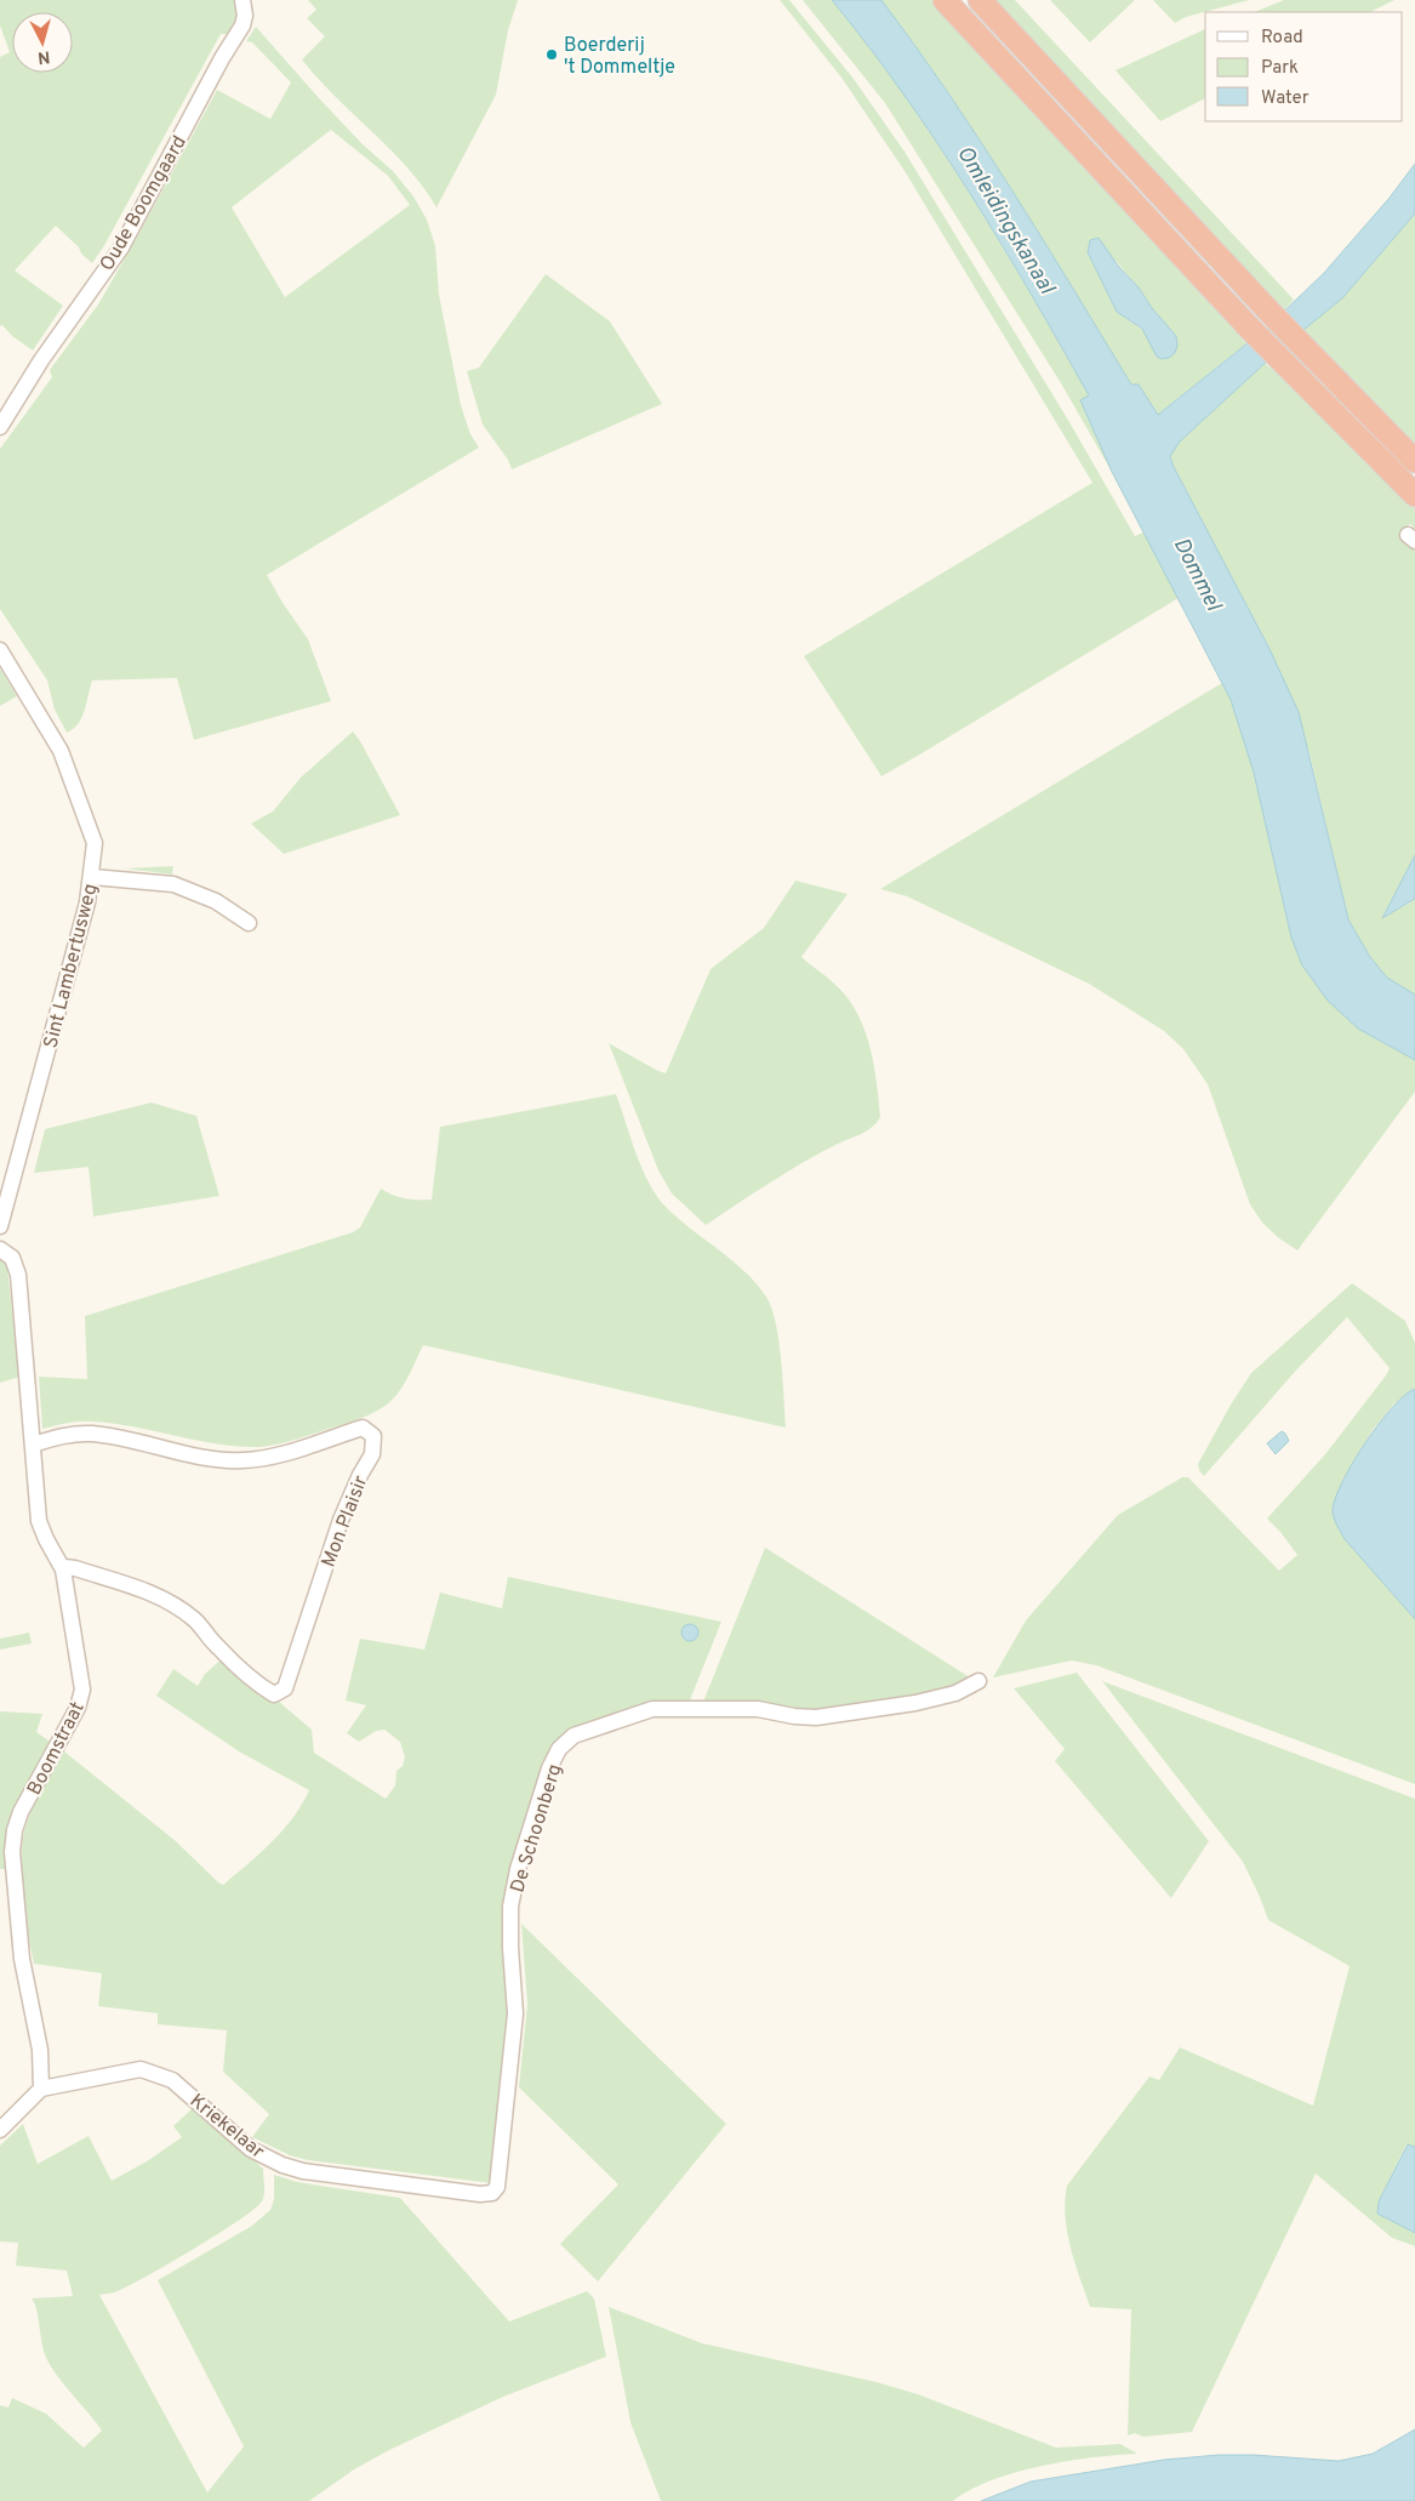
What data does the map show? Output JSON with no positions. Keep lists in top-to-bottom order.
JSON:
{
  "streets": {
    "street": [
      "Oude Boomgaard",
      "Sint Lambertusweg",
      "Mon Plaisir",
      "Boomstraat",
      "De Schoonberg",
      "Kriekelaar"
    ]
  },
  "crossings": [
    ["Mon Plaisir", "Boomstraat"],
    ["Boomstraat", "Kriekelaar"],
    ["De Schoonberg", "Kriekelaar"]
  ],
  "water": ["Omleidingskanaal", "Dommel"],
  "places": ["Boerderij 't Dommeltje"],
  "legend": ["Road", "Park", "Water"],
  "north": "bottom"
}
